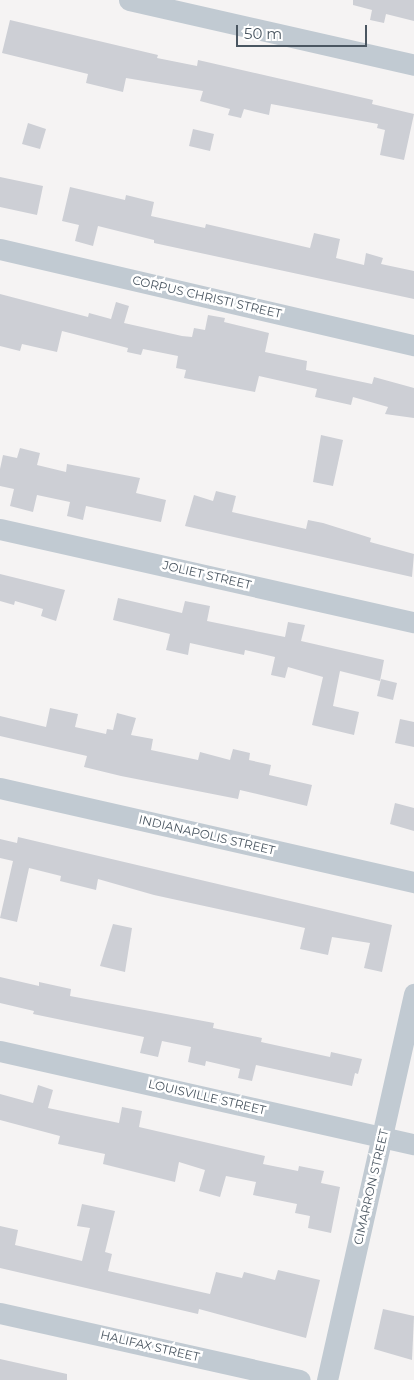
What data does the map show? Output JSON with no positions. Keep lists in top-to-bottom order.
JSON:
{
  "streets": {
    "street": [
      "CORPUS CHRISTI STREET",
      "JOLIET STREET",
      "INDIANAPOLIS STREET",
      "LOUISVILLE STREET",
      "CIMARRON STREET",
      "HALIFAX STREET"
    ]
  },
  "crossings": [
    ["LOUISVILLE STREET", "CIMARRON STREET"]
  ],
  "scale_bar": "50 m"
}
